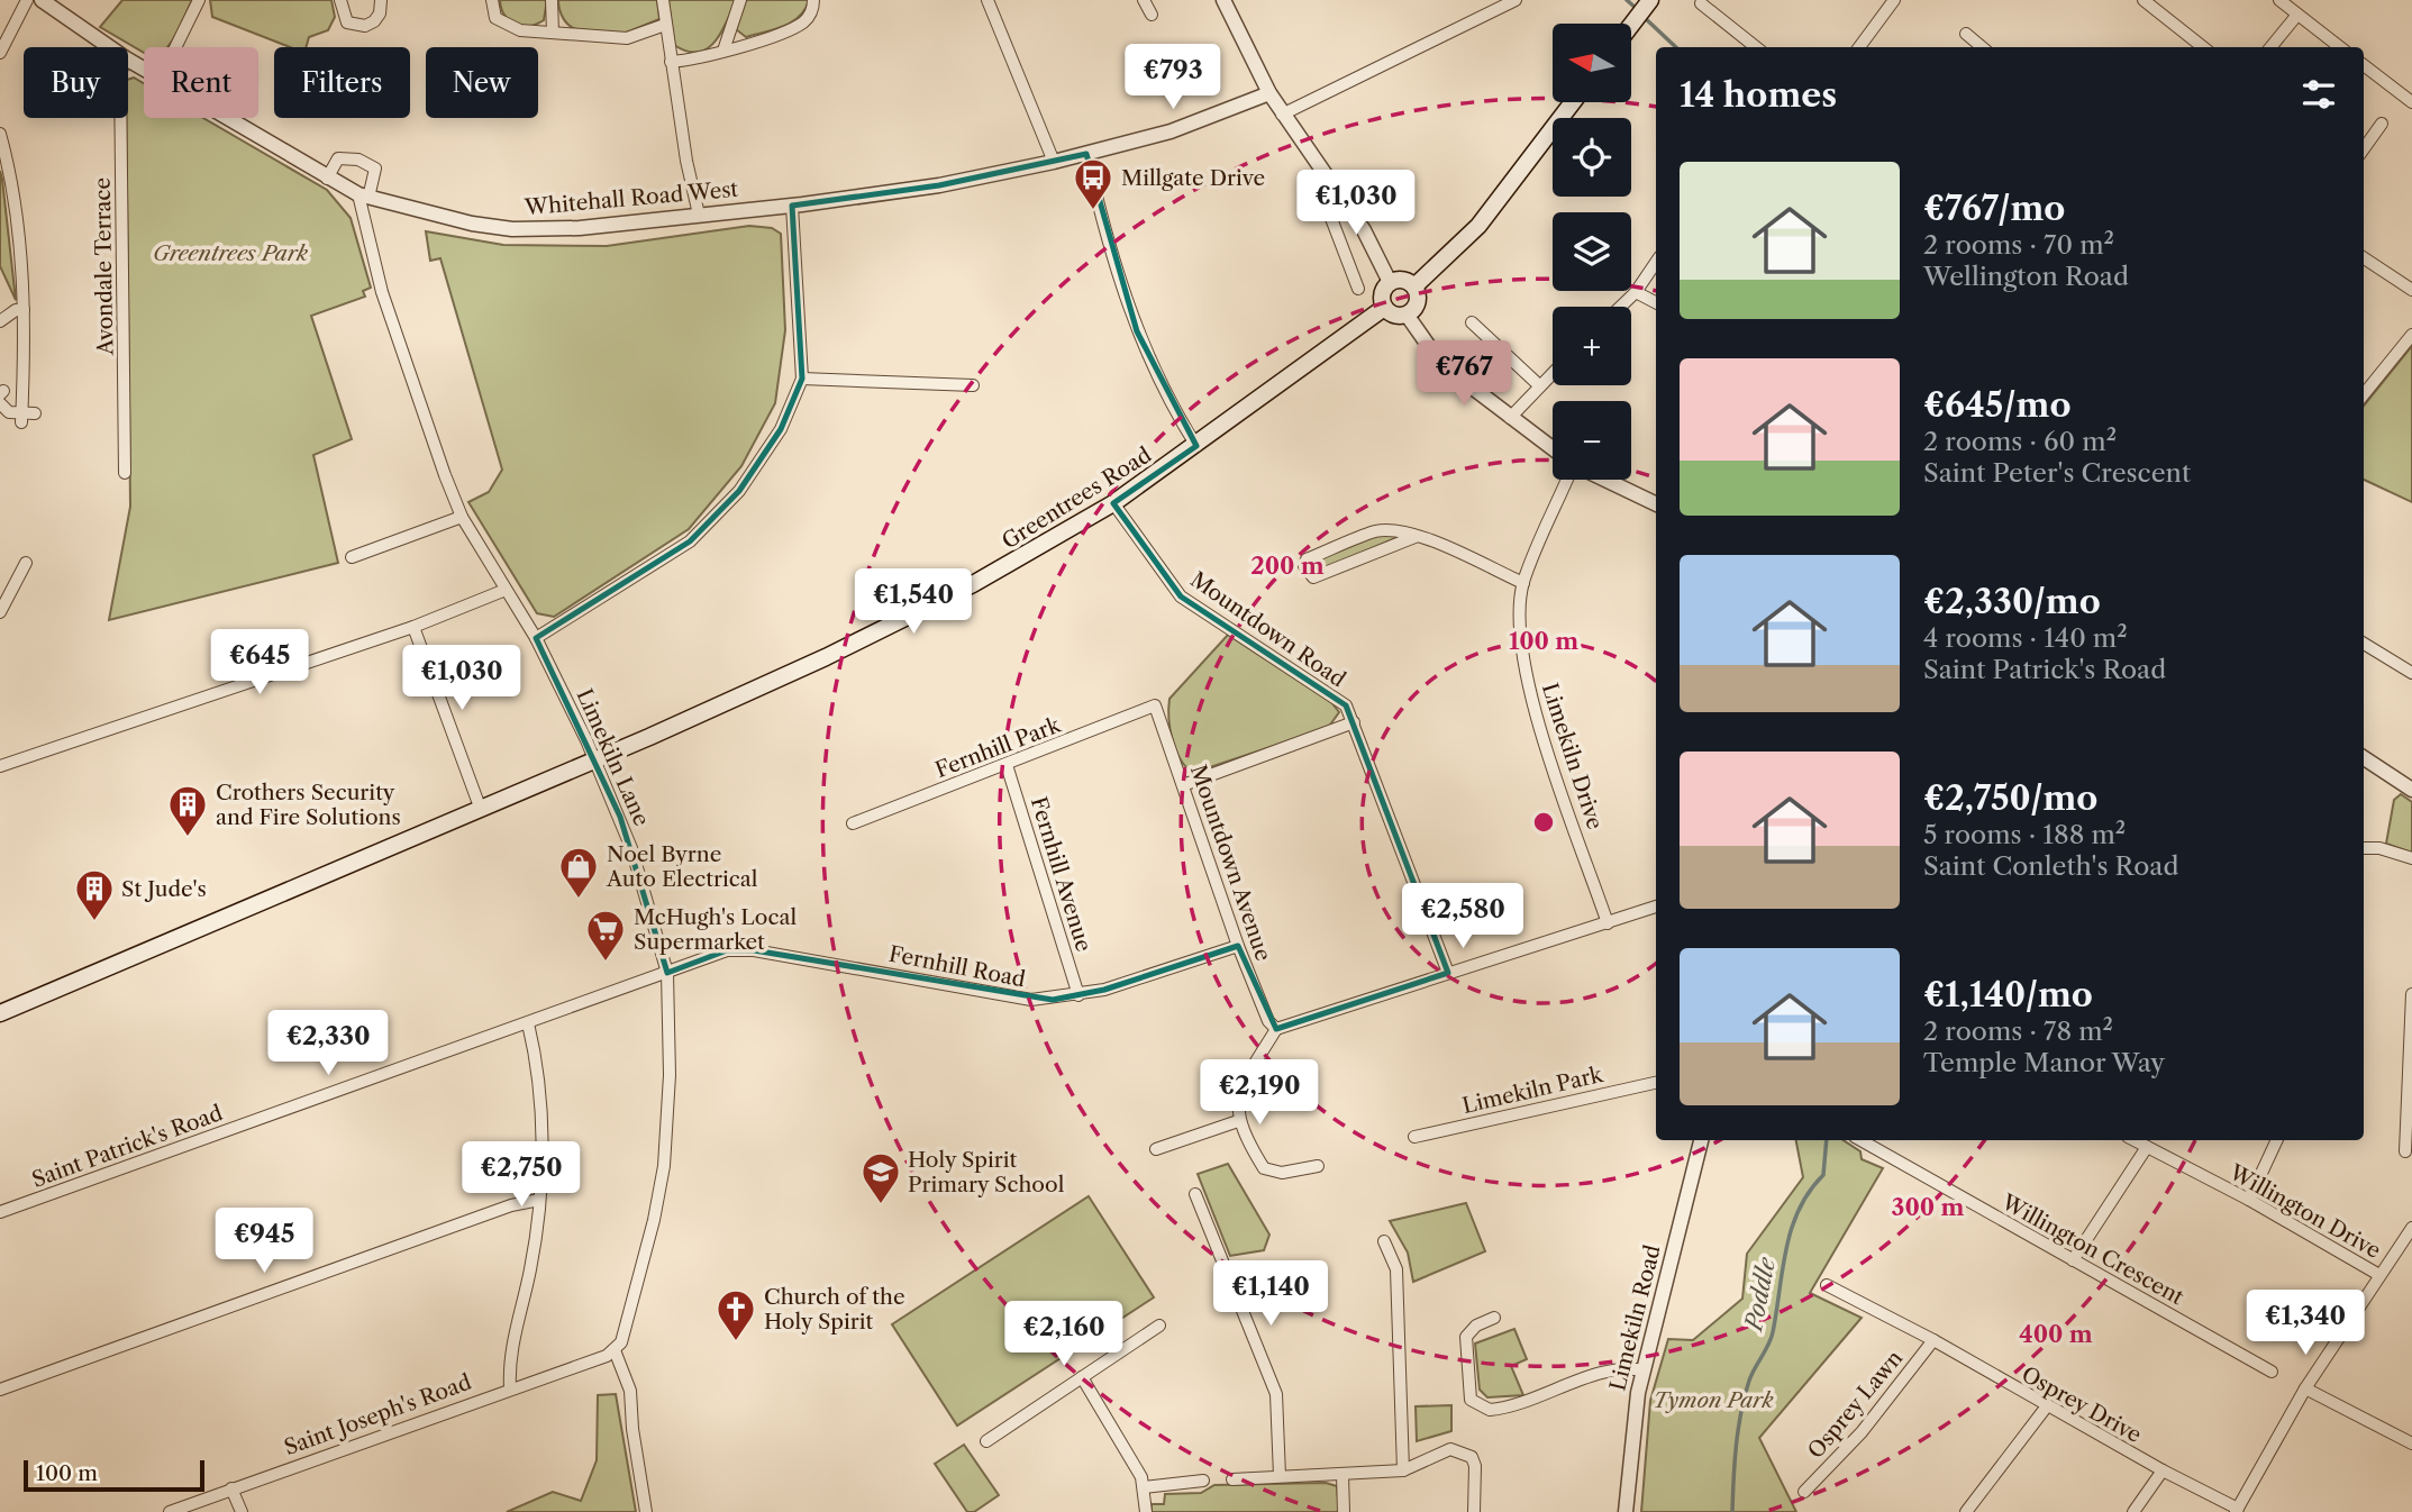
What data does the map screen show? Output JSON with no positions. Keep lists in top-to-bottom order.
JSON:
{
  "streets": {
    "main road": ["Greentrees Road"],
    "street": [
      "Whitehall Road West",
      "Avondale Terrace",
      "Mountdown Road",
      "Fernhill Park",
      "Limekiln Drive",
      "Limekiln Lane",
      "Mountdown Avenue",
      "Fernhill Avenue",
      "Fernhill Road",
      "Limekiln Park",
      "Saint Patrick's Road",
      "Willington Drive",
      "Willington Crescent",
      "Limekiln Road",
      "Osprey Lawn",
      "Osprey Drive",
      "Saint Joseph's Road"
    ]
  },
  "crossings": [
    ["Whitehall Road West", "Limekiln Lane"],
    ["Greentrees Road", "Mountdown Road"],
    ["Greentrees Road", "Limekiln Lane"],
    ["Fernhill Park", "Mountdown Avenue"],
    ["Fernhill Park", "Fernhill Avenue"],
    ["Limekiln Lane", "Fernhill Road"],
    ["Limekiln Lane", "Saint Patrick's Road"],
    ["Limekiln Lane", "Saint Joseph's Road"],
    ["Mountdown Avenue", "Fernhill Road"],
    ["Fernhill Avenue", "Fernhill Road"],
    ["Fernhill Road", "Saint Patrick's Road"],
    ["Osprey Lawn", "Osprey Drive"]
  ],
  "water": ["Poddle"],
  "parks": ["Greentrees Park", "Tymon Park"],
  "places": {
    "bus stop": ["Millgate Drive"],
    "building": ["Crothers Security and Fire Solutions", "St Jude's"],
    "shop": ["Noel Byrne Auto Electrical"],
    "supermarket": ["McHugh's Local Supermarket"],
    "school or university": ["Holy Spirit Primary School"],
    "church": ["Church of the Holy Spirit"]
  },
  "scale_bar": "100 m",
  "north": "left",
  "page": {
    "map_buttons": ["+", "−"],
    "price": [
      "€793",
      "€1,030",
      "€767",
      "€1,540",
      "€645",
      "€1,030",
      "€2,580",
      "€2,330",
      "€2,190",
      "€2,750",
      "€945",
      "€1,140",
      "€1,340",
      "€2,160"
    ],
    "chip": [
      "Buy",
      "Rent",
      "Filters",
      "New"
    ],
    "heading": "14 homes",
    "list": [
      {
        "name": "€767/mo",
        "note": "2 rooms · 70 m² · Wellington Road"
      },
      {
        "name": "€645/mo",
        "note": "2 rooms · 60 m² · Saint Peter's Crescent"
      },
      {
        "name": "€2,330/mo",
        "note": "4 rooms · 140 m² · Saint Patrick's Road"
      },
      {
        "name": "€2,750/mo",
        "note": "5 rooms · 188 m² · Saint Conleth's Road"
      },
      {
        "name": "€1,140/mo",
        "note": "2 rooms · 78 m² · Temple Manor Way"
      }
    ],
    "scale": "100 m"
  },
  "rings": [
    "200 m",
    "100 m",
    "300 m",
    "400 m"
  ]
}
